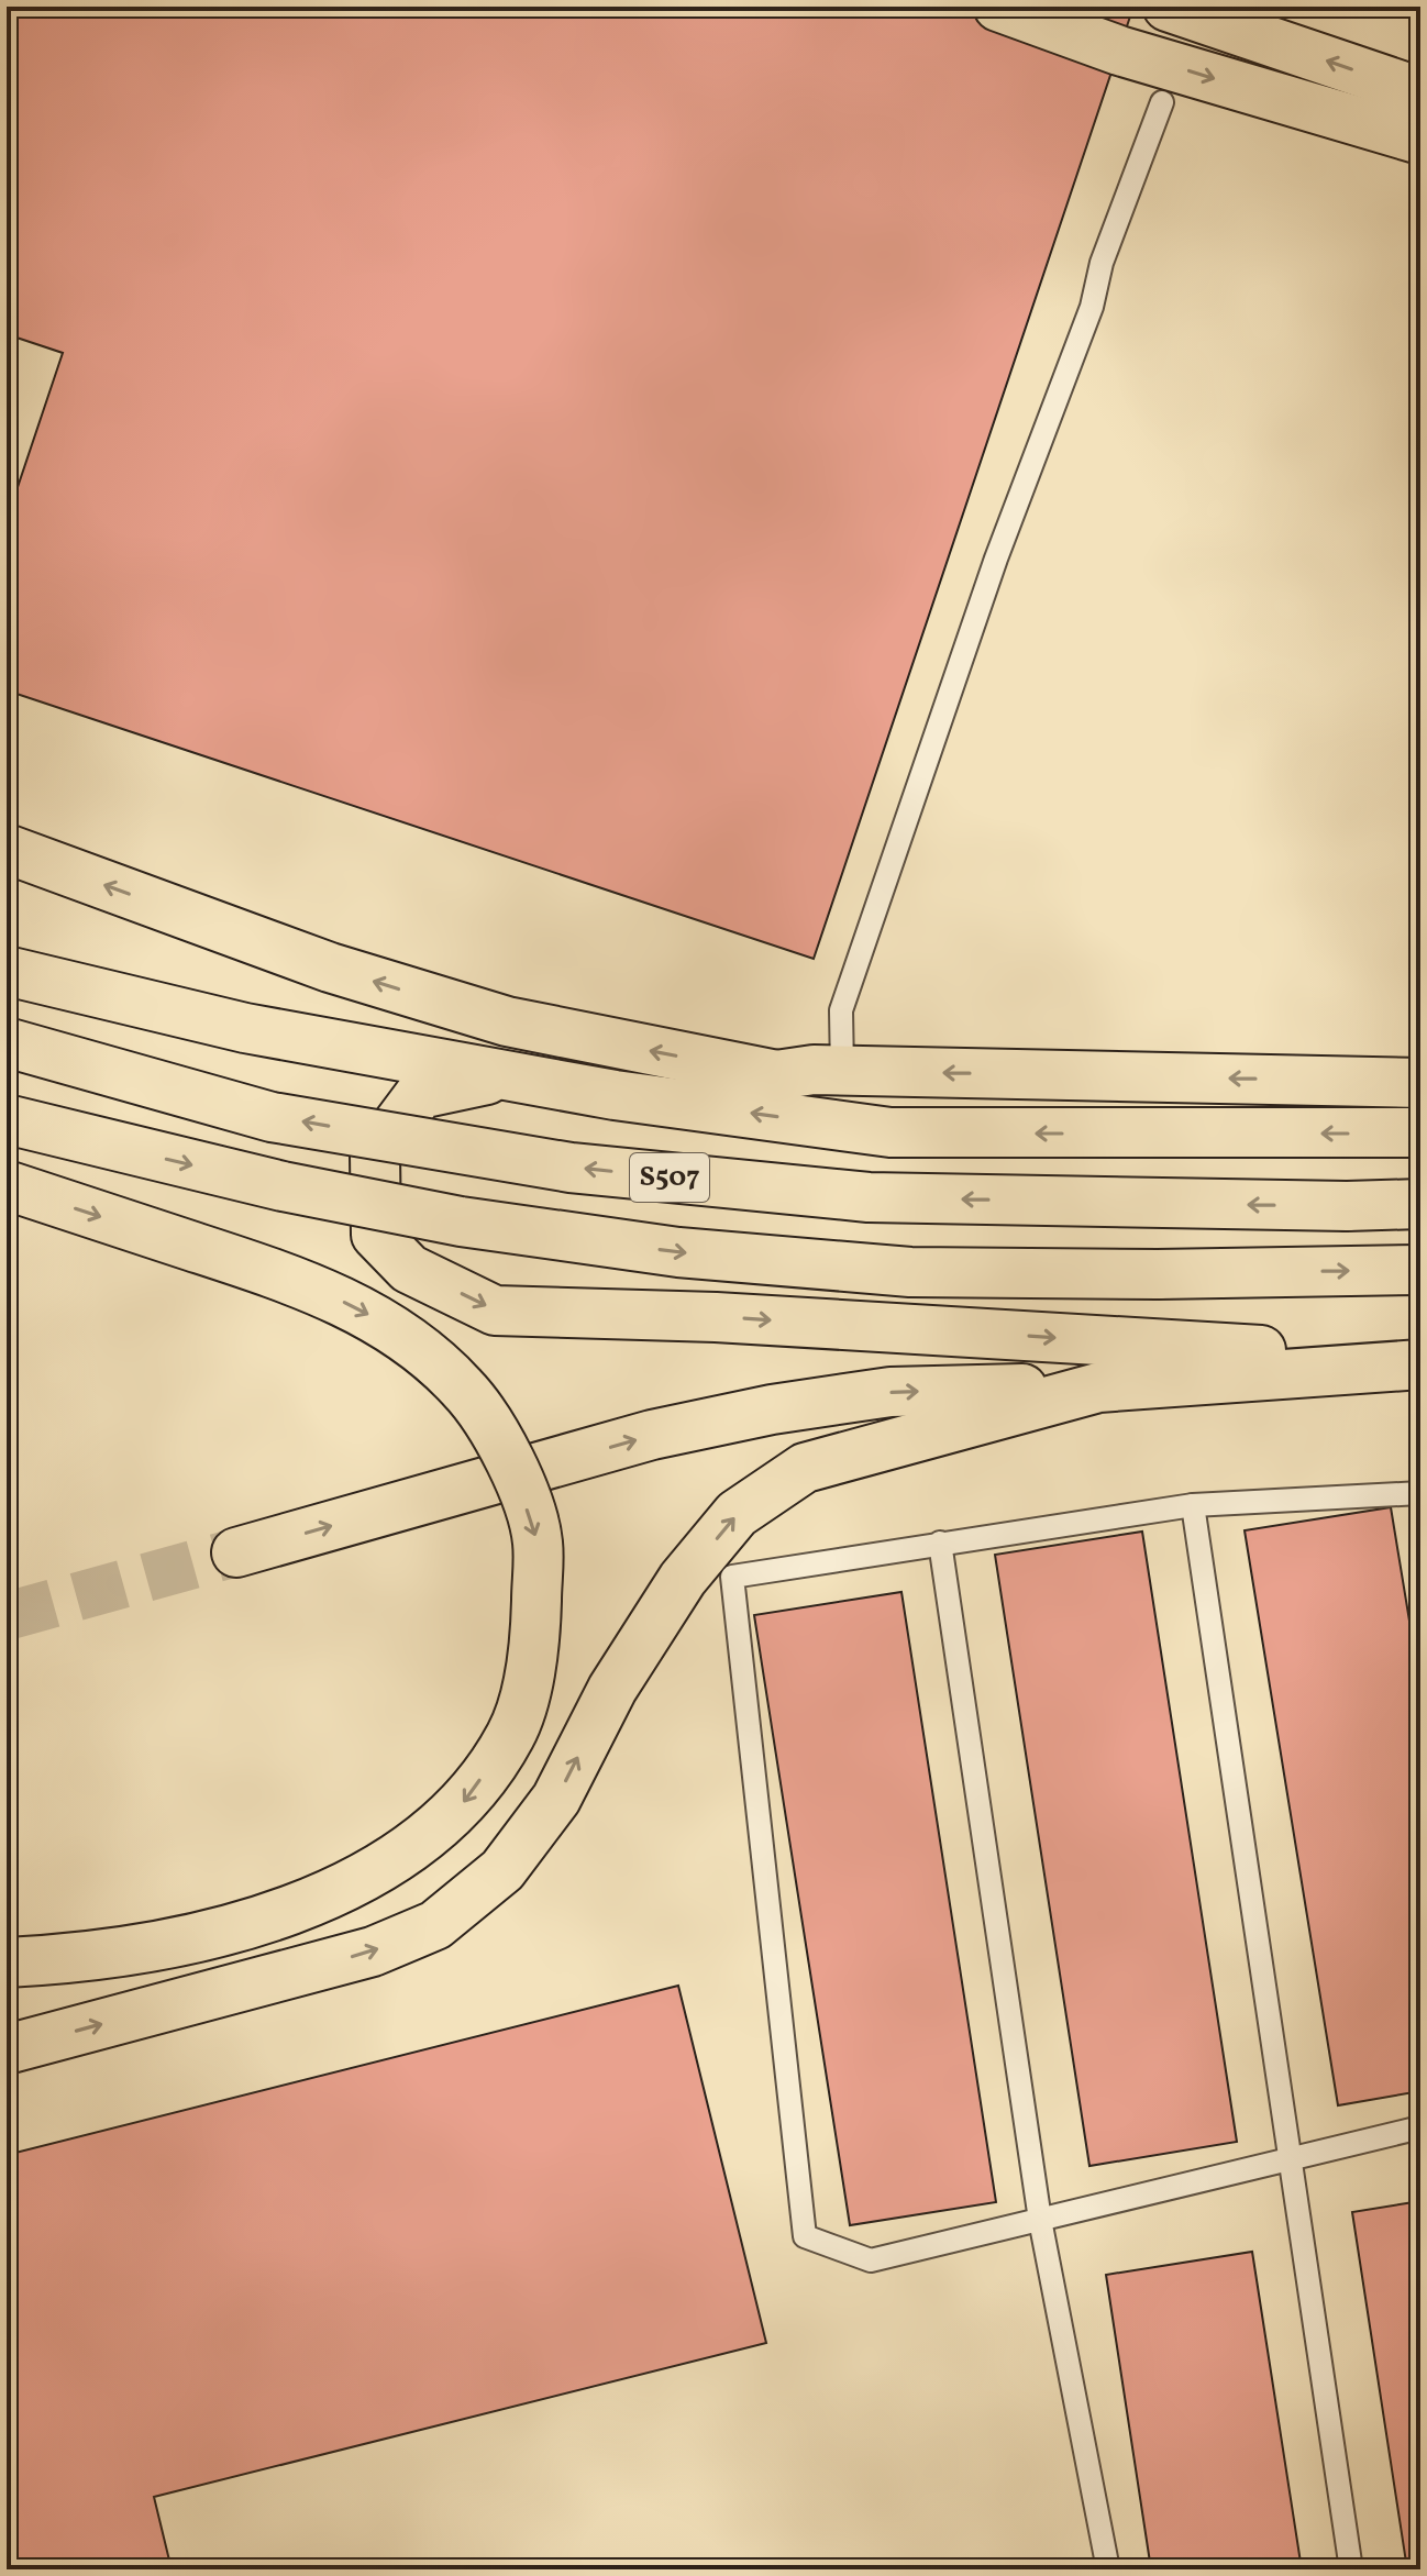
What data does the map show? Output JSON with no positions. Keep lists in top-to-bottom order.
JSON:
{
  "streets": {
    "highway": ["S507"]
  }
}
